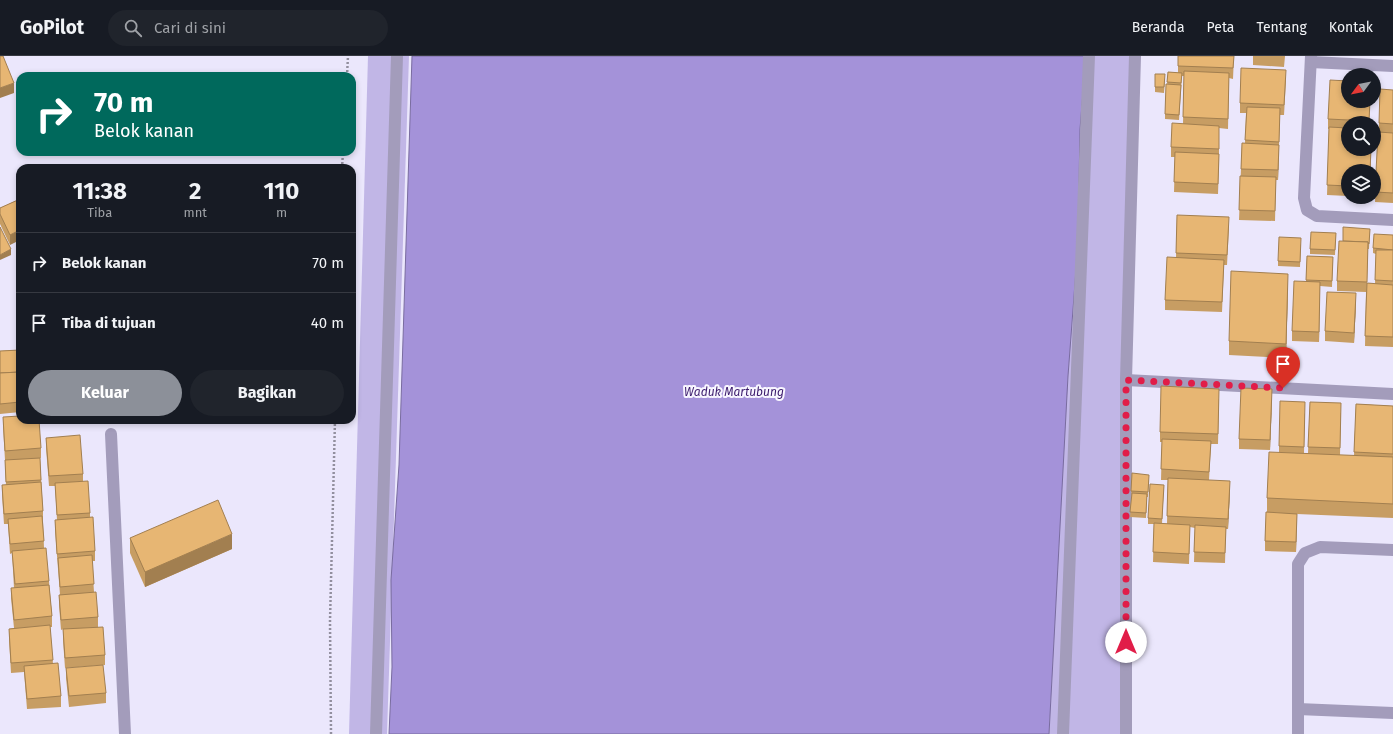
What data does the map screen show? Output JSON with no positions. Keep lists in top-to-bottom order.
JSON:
{
  "water": ["Waduk Martubung"],
  "north": "bottom left",
  "page": {
    "header": "GoPilot",
    "search": "Cari di sini",
    "nav": [
      "Beranda",
      "Peta",
      "Tentang",
      "Kontak"
    ],
    "turn": ["70 m", "Belok kanan"],
    "eta": [
      "11:38",
      "Tiba",
      "2",
      "mnt",
      "110",
      "m"
    ],
    "list": [
      {
        "name": "Belok kanan",
        "value": "70 m"
      },
      {
        "name": "Tiba di tujuan",
        "value": "40 m"
      }
    ],
    "buttons": ["Keluar", "Bagikan"]
  }
}
